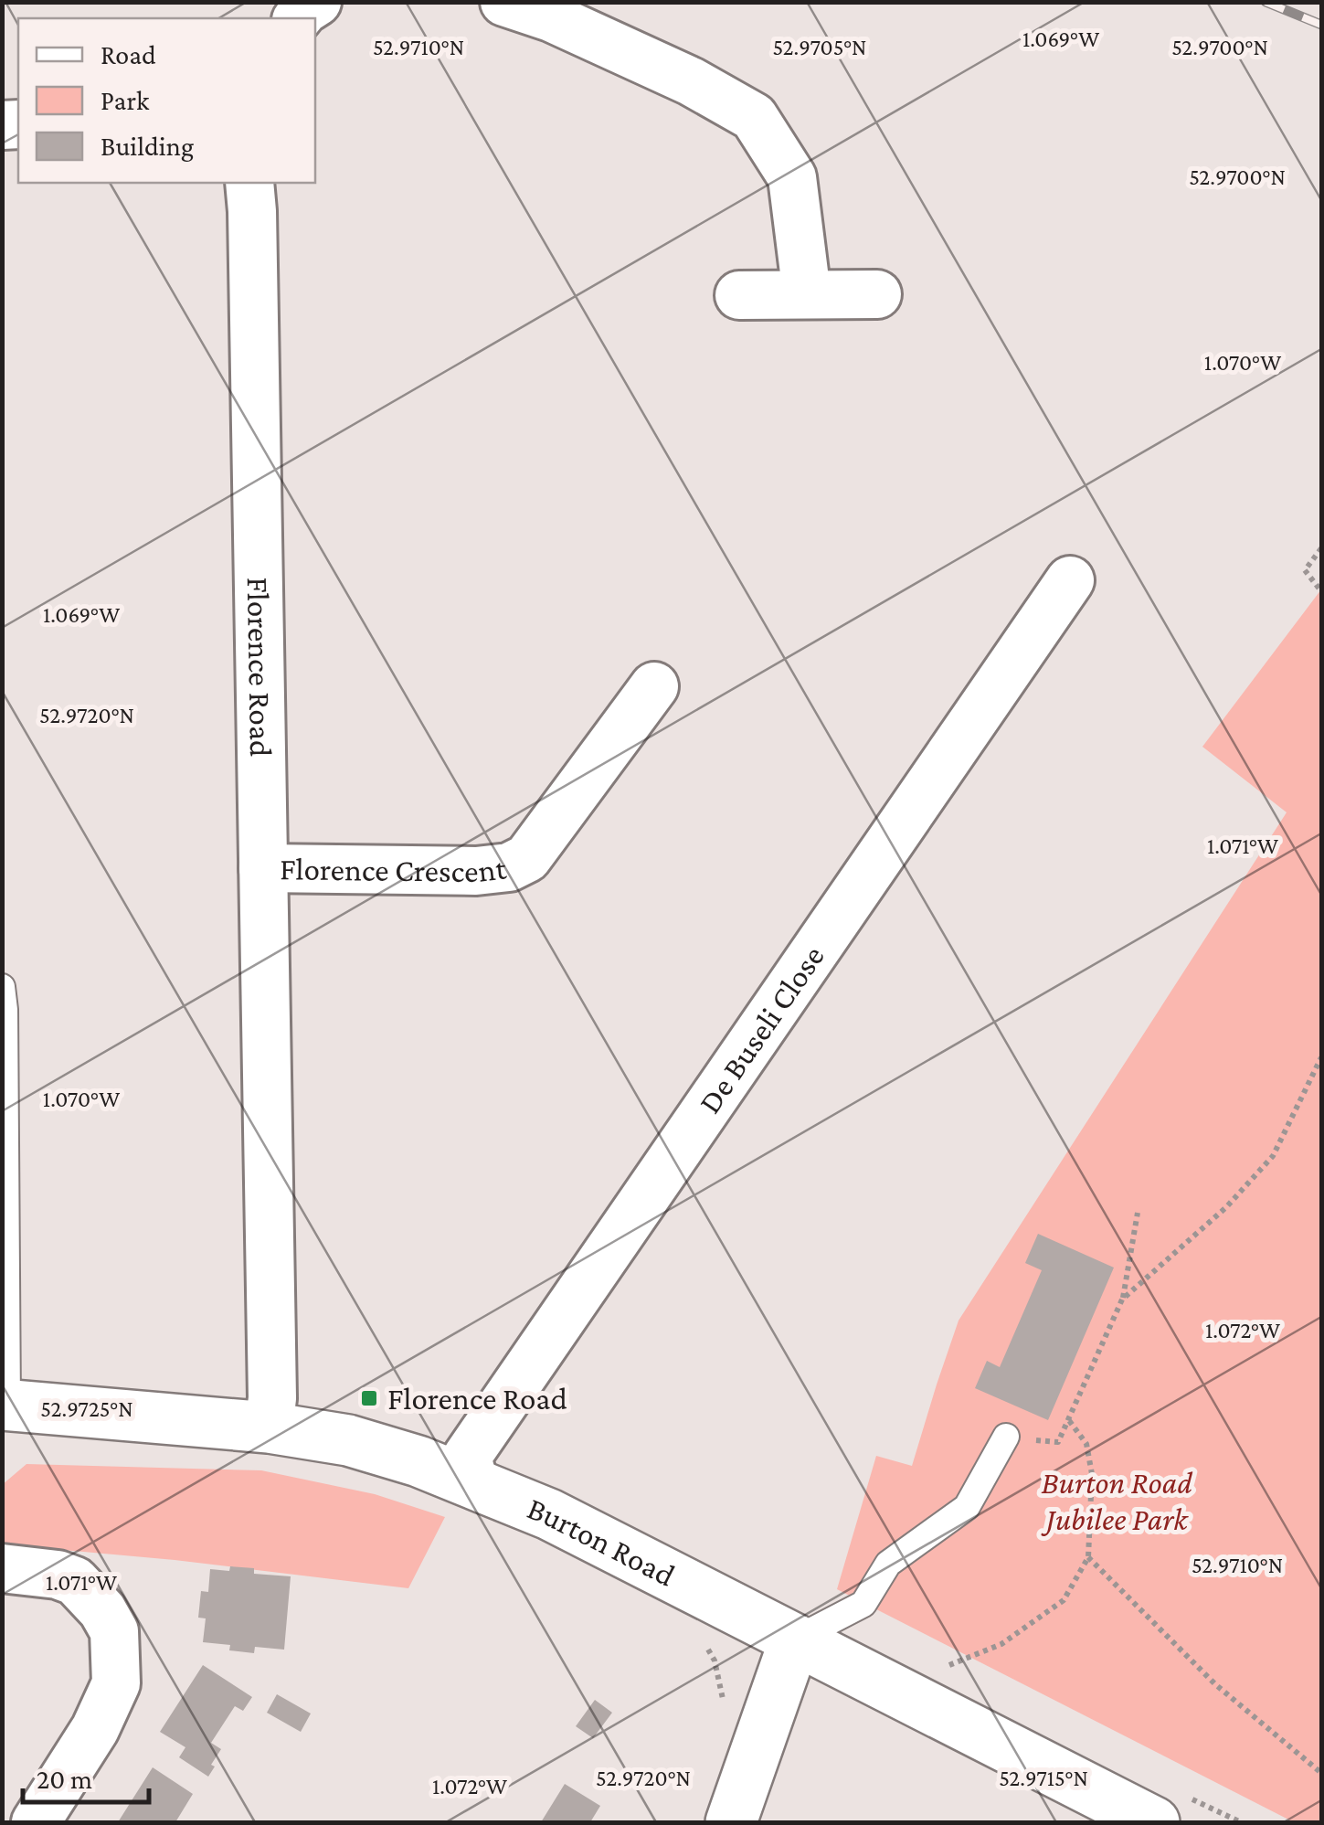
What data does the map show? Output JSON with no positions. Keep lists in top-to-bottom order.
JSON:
{
  "streets": {
    "street": [
      "Florence Road",
      "Florence Crescent",
      "De Buseli Close",
      "Burton Road"
    ]
  },
  "crossings": [
    ["Florence Road", "Florence Crescent"],
    ["Florence Road", "Burton Road"],
    ["De Buseli Close", "Burton Road"]
  ],
  "parks": ["Burton Road Jubilee Park"],
  "places": {
    "transit": ["Florence Road"]
  },
  "legend": ["Road", "Park", "Building"],
  "scale_bar": "20 m",
  "coordinates": [
    "1.069°W",
    "52.9710°N",
    "52.9705°N",
    "52.9700°N",
    "1.070°W",
    "52.9720°N",
    "1.071°W",
    "1.072°W",
    "52.9725°N",
    "52.9715°N"
  ]
}
